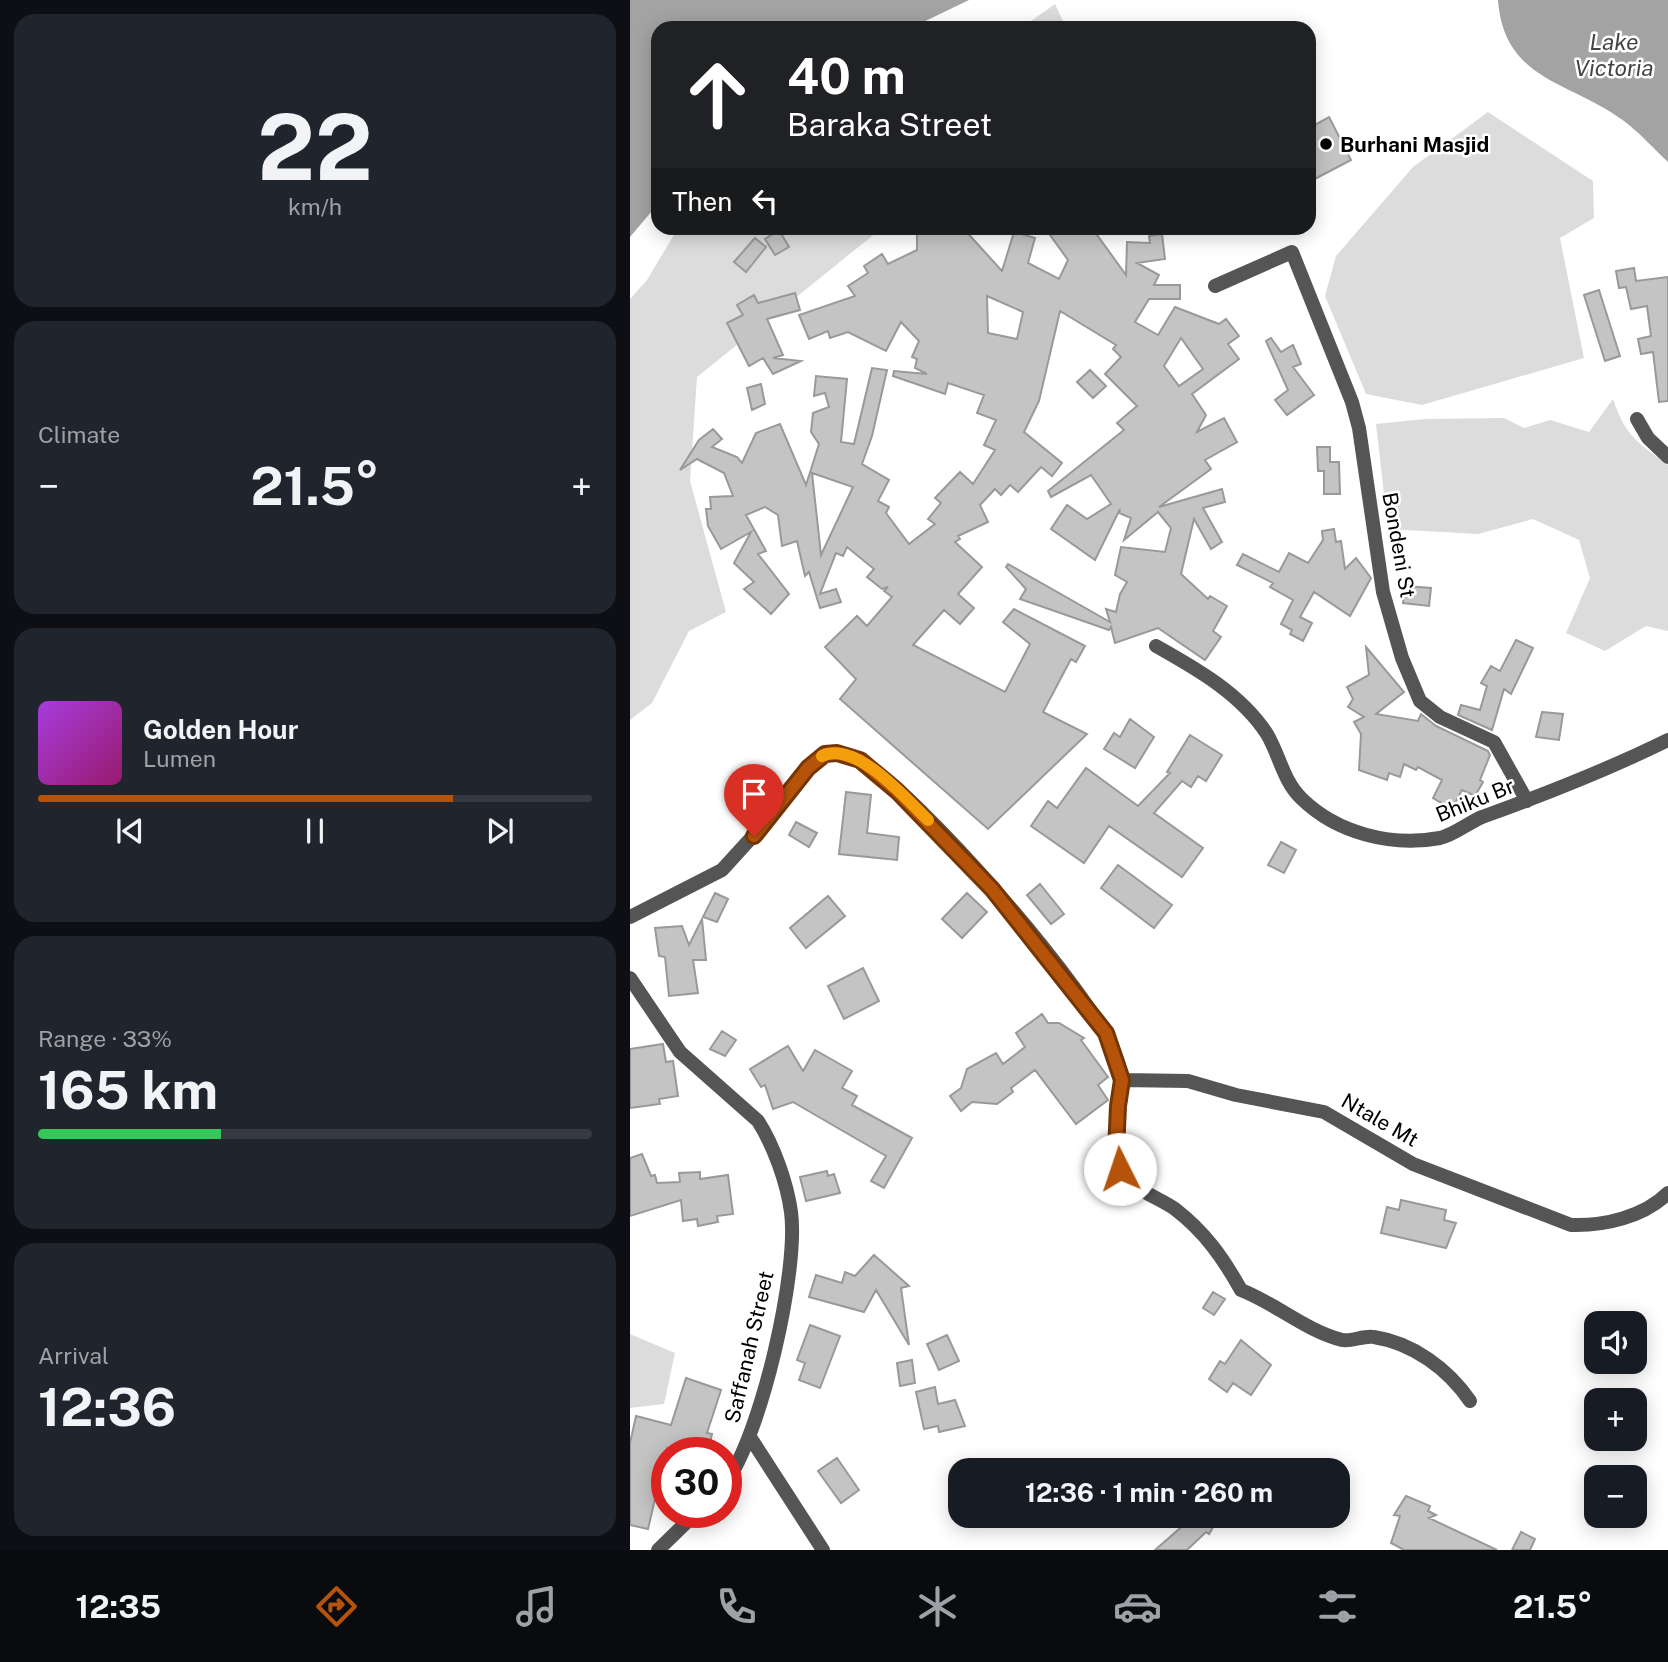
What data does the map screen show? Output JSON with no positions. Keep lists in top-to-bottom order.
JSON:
{
  "streets": {
    "street": [
      "Bondeni St",
      "Bhiku Br",
      "Ntale Mt",
      "Saffanah Street"
    ]
  },
  "crossings": [
    ["Bondeni St", "Bhiku Br"]
  ],
  "water": ["Lake Victoria"],
  "places": ["Burhani Masjid"],
  "page": {
    "tile": [
      ["22", "km/h"],
      "Climate",
      ["Range · 33%", "165 km"],
      ["Arrival", "12:36"]
    ],
    "turn": ["40 m", "Baraka Street"],
    "then": "Then",
    "heat": ["−", "21.5°", "+"],
    "song": ["Golden Hour", "Lumen"],
    "map_buttons": ["+", "−"],
    "limit": "30",
    "trip": "12:36 · 1 min · 260 m",
    "tabs": ["12:35", "21.5°"]
  }
}
